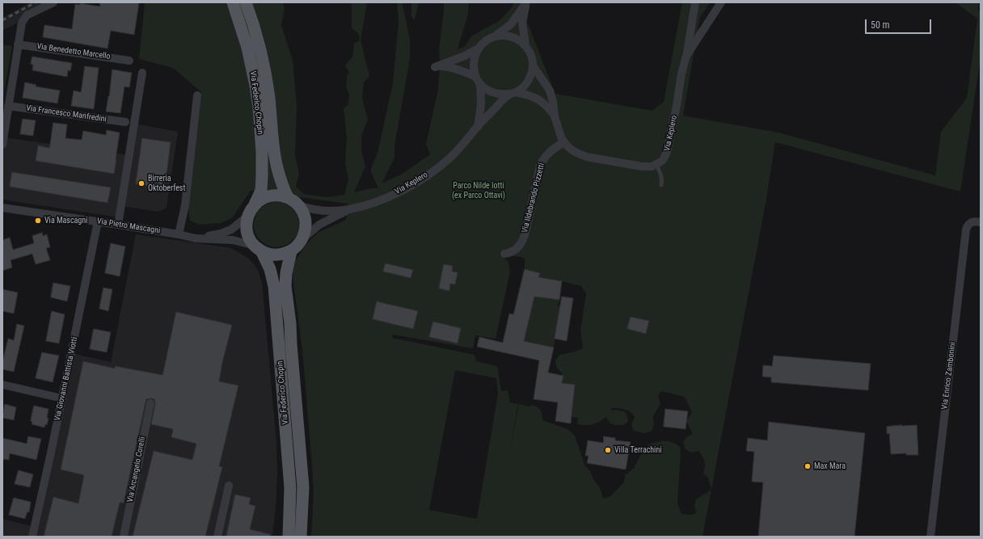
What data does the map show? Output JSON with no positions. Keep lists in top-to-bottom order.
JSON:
{
  "streets": {
    "main road": ["Via Federico Chopin"],
    "street": [
      "Via Benedetto Marcello",
      "Via Francesco Manfredini",
      "Via Keplero",
      "Via Ildebrando Pizzetti",
      "Via Pietro Mascagni",
      "Via Enrico Zambonini",
      "Via Giovanni Battista Viotti",
      "Via Arcangelo Corelli"
    ]
  },
  "crossings": [
    ["Via Federico Chopin", "Via Pietro Mascagni"],
    ["Via Pietro Mascagni", "Via Giovanni Battista Viotti"]
  ],
  "parks": ["Parco Nilde Iotti (ex Parco Ottavi)"],
  "places": [
    "Birreria Oktoberfest",
    "Via Mascagni",
    "Villa Terrachini",
    "Max Mara"
  ],
  "scale_bar": "50 m"
}
